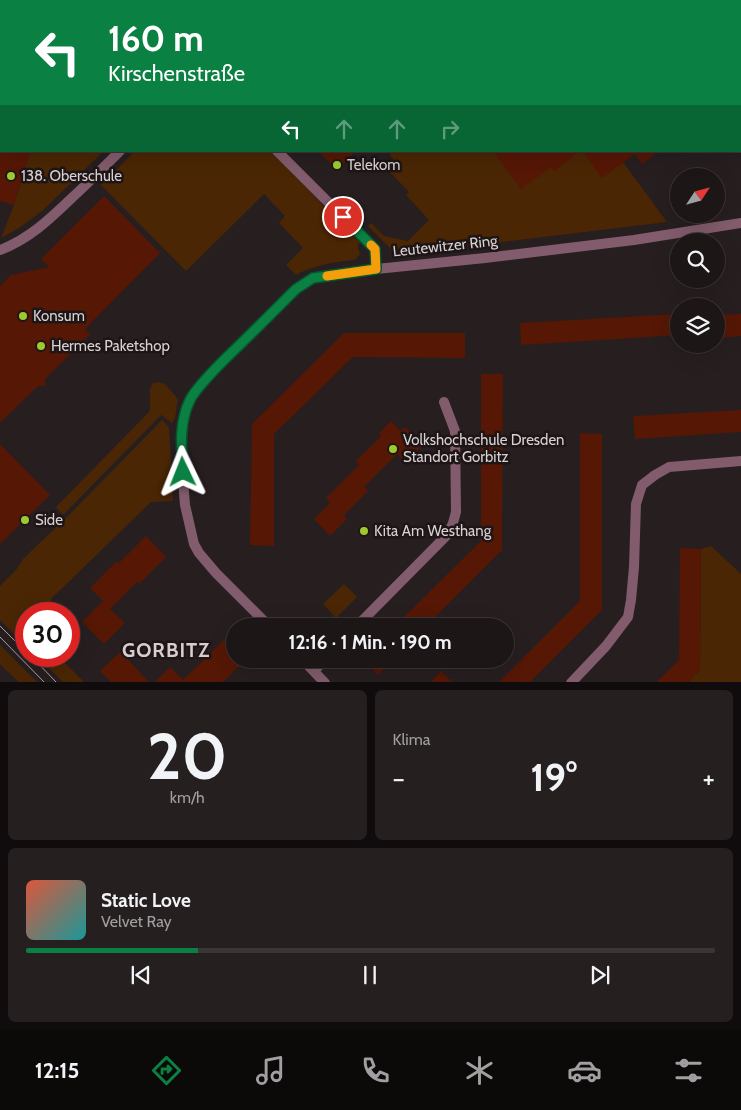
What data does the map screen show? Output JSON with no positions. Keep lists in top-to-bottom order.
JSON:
{
  "streets": {
    "street": ["Leutewitzer Ring"]
  },
  "districts": ["GORBITZ"],
  "places": [
    "Telekom",
    "138. Oberschule",
    "Konsum",
    "Hermes Paketshop",
    "Volkshochschule Dresden Standort Gorbitz",
    "Side",
    "Kita Am Westhang"
  ],
  "north": "top right",
  "page": {
    "turn": ["160 m", "Kirschenstraße"],
    "limit": "30",
    "trip": "12:16 · 1 Min. · 190 m",
    "tile": [
      ["20", "km/h"],
      "Klima"
    ],
    "heat": ["−", "19°", "+"],
    "song": ["Static Love", "Velvet Ray"],
    "tabs": "12:15"
  }
}
